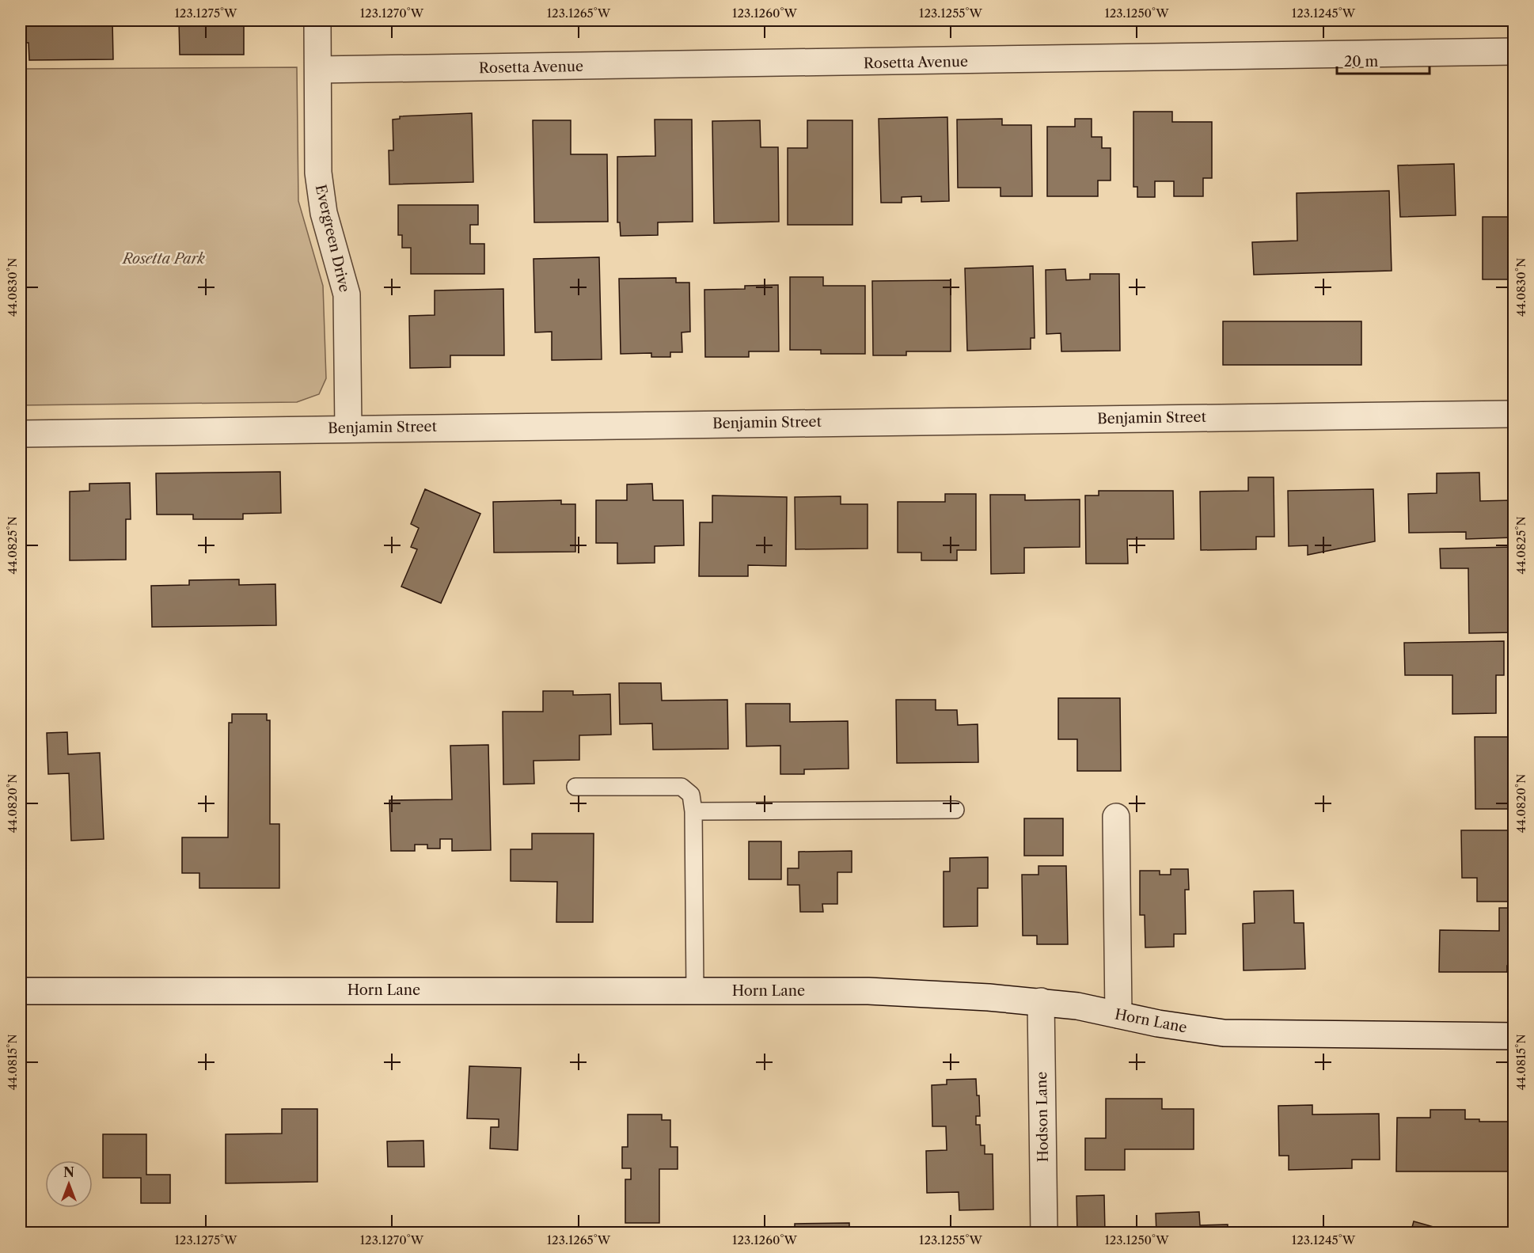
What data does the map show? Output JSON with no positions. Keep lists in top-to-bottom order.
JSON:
{
  "streets": {
    "street": [
      "Rosetta Avenue",
      "Evergreen Drive",
      "Benjamin Street",
      "Horn Lane",
      "Hodson Lane"
    ]
  },
  "crossings": [
    ["Rosetta Avenue", "Evergreen Drive"],
    ["Evergreen Drive", "Benjamin Street"],
    ["Horn Lane", "Hodson Lane"]
  ],
  "parks": ["Rosetta Park"],
  "scale_bar": "20 m",
  "north": "top",
  "coordinates": [
    "123.1275°W",
    "123.1270°W",
    "123.1265°W",
    "123.1260°W",
    "123.1255°W",
    "123.1250°W",
    "123.1245°W",
    "44.0830°N",
    "44.0825°N",
    "44.0820°N",
    "44.0815°N"
  ]
}
